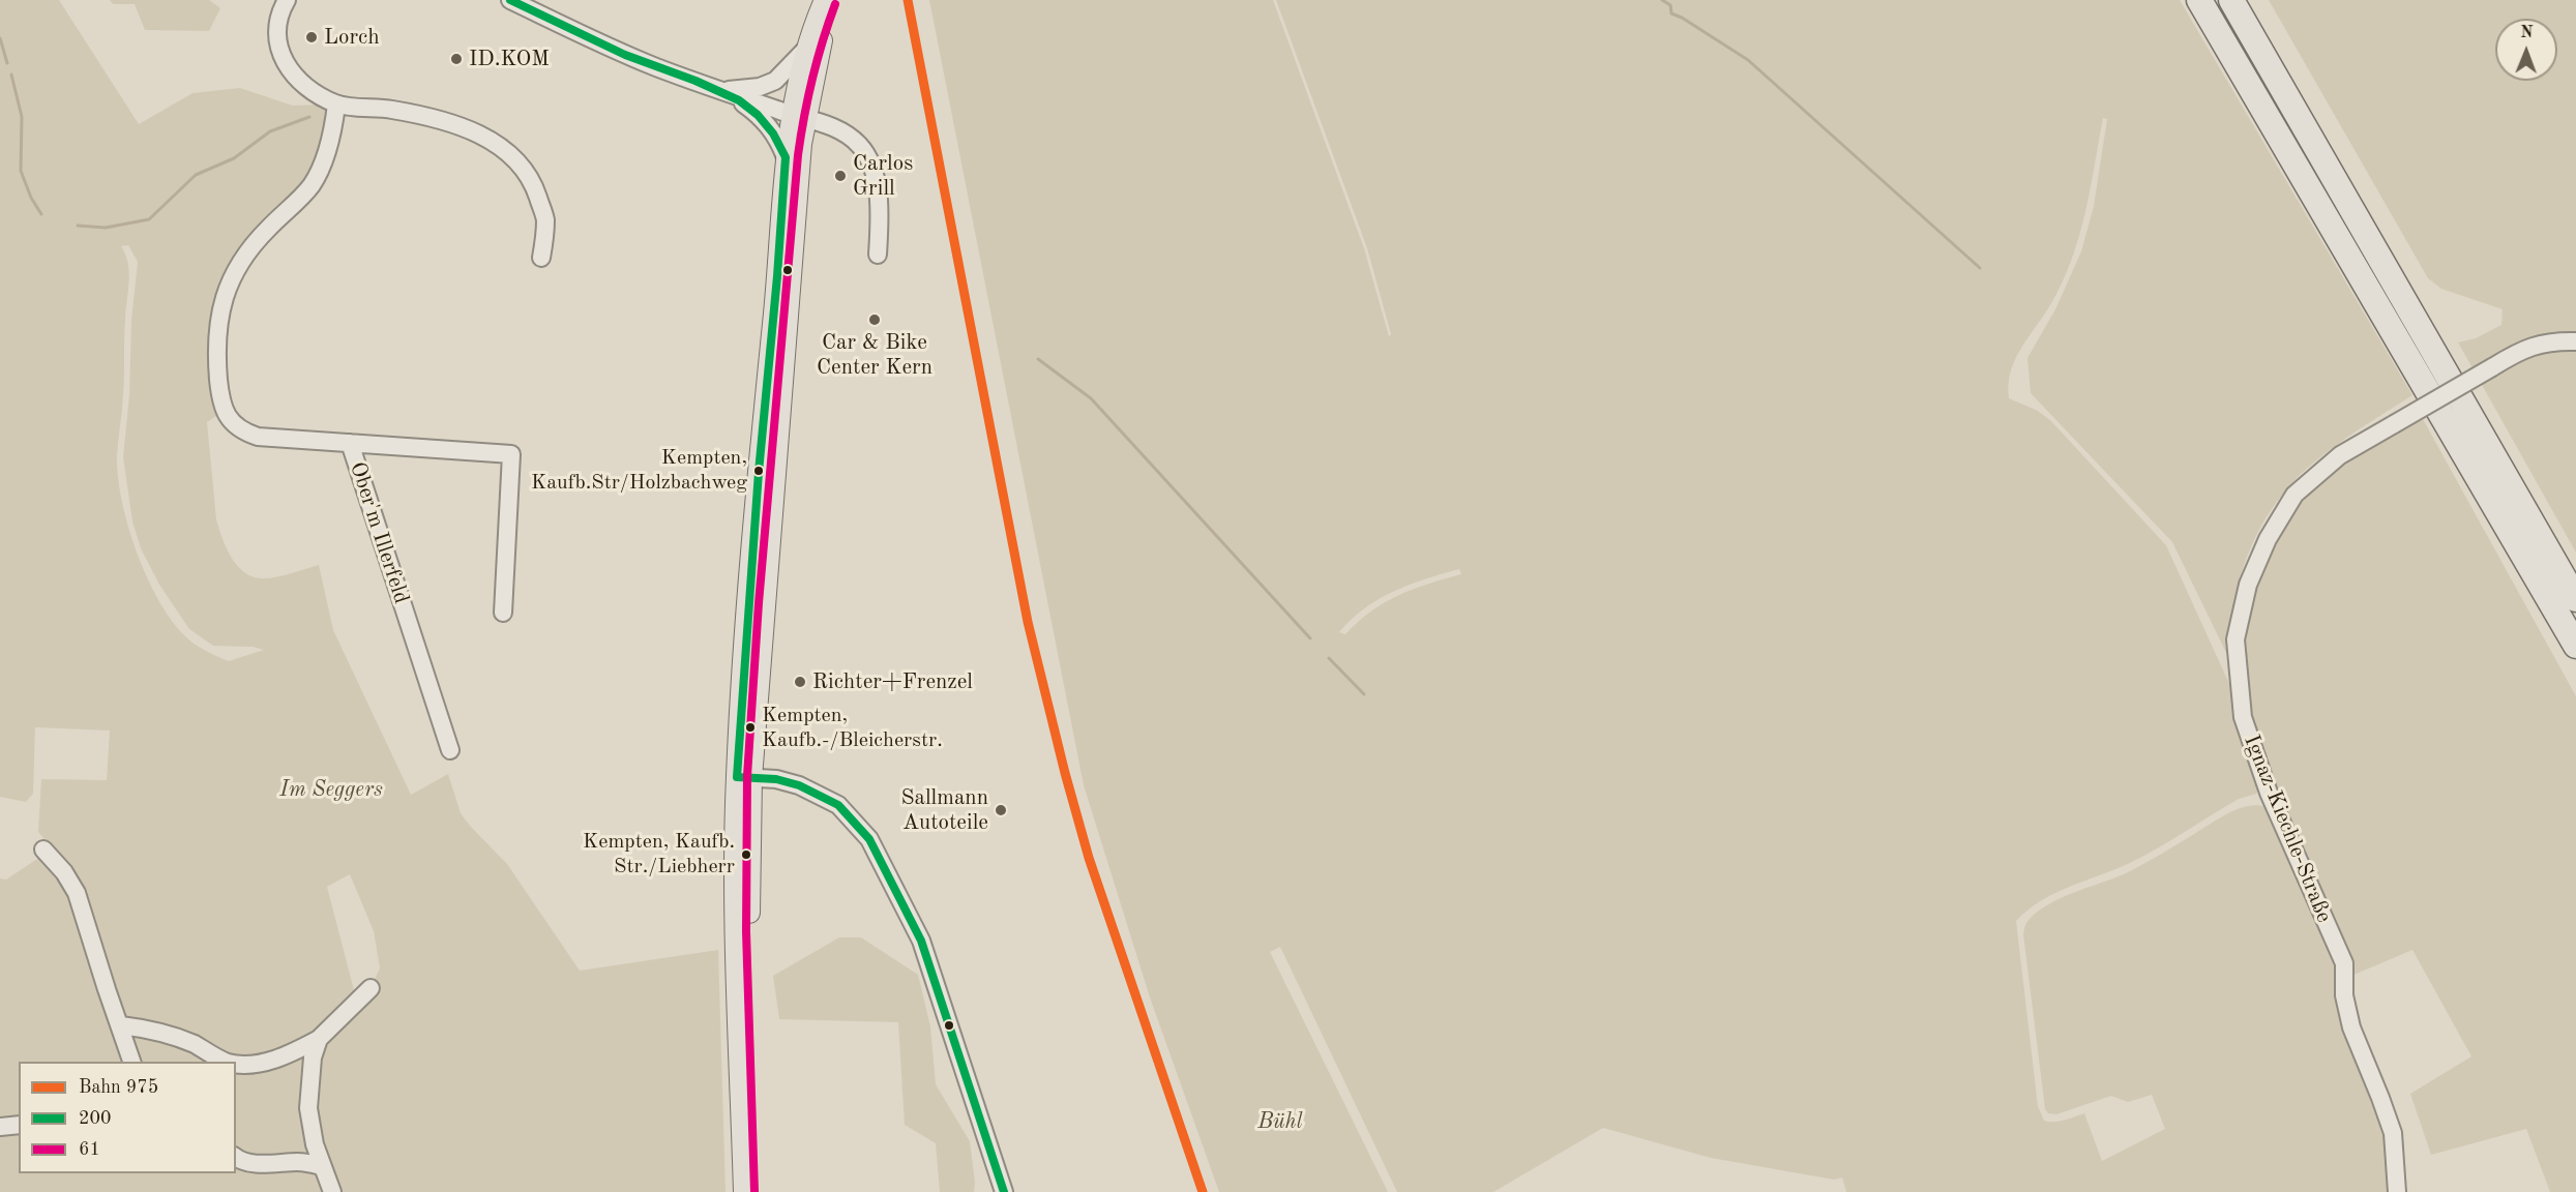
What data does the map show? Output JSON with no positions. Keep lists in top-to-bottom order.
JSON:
{
  "streets": {
    "street": ["Ober'm Illerfeld", "Ignaz-Kiechle-Straße"]
  },
  "parks": ["Im Seggers", "Bühl"],
  "places": [
    "Lorch",
    "ID.KOM",
    "Carlos Grill",
    "Car & Bike Center Kern",
    "Kempten, Kaufb.Str/Holzbachweg",
    "Richter+Frenzel",
    "Kempten, Kaufb.-/Bleicherstr.",
    "Sallmann Autoteile",
    "Kempten, Kaufb. Str./Liebherr"
  ],
  "lines": ["rail line 975", "transit line 200", "transit line 61"],
  "legend": ["Bahn 975", "200", "61"],
  "north": "top"
}
